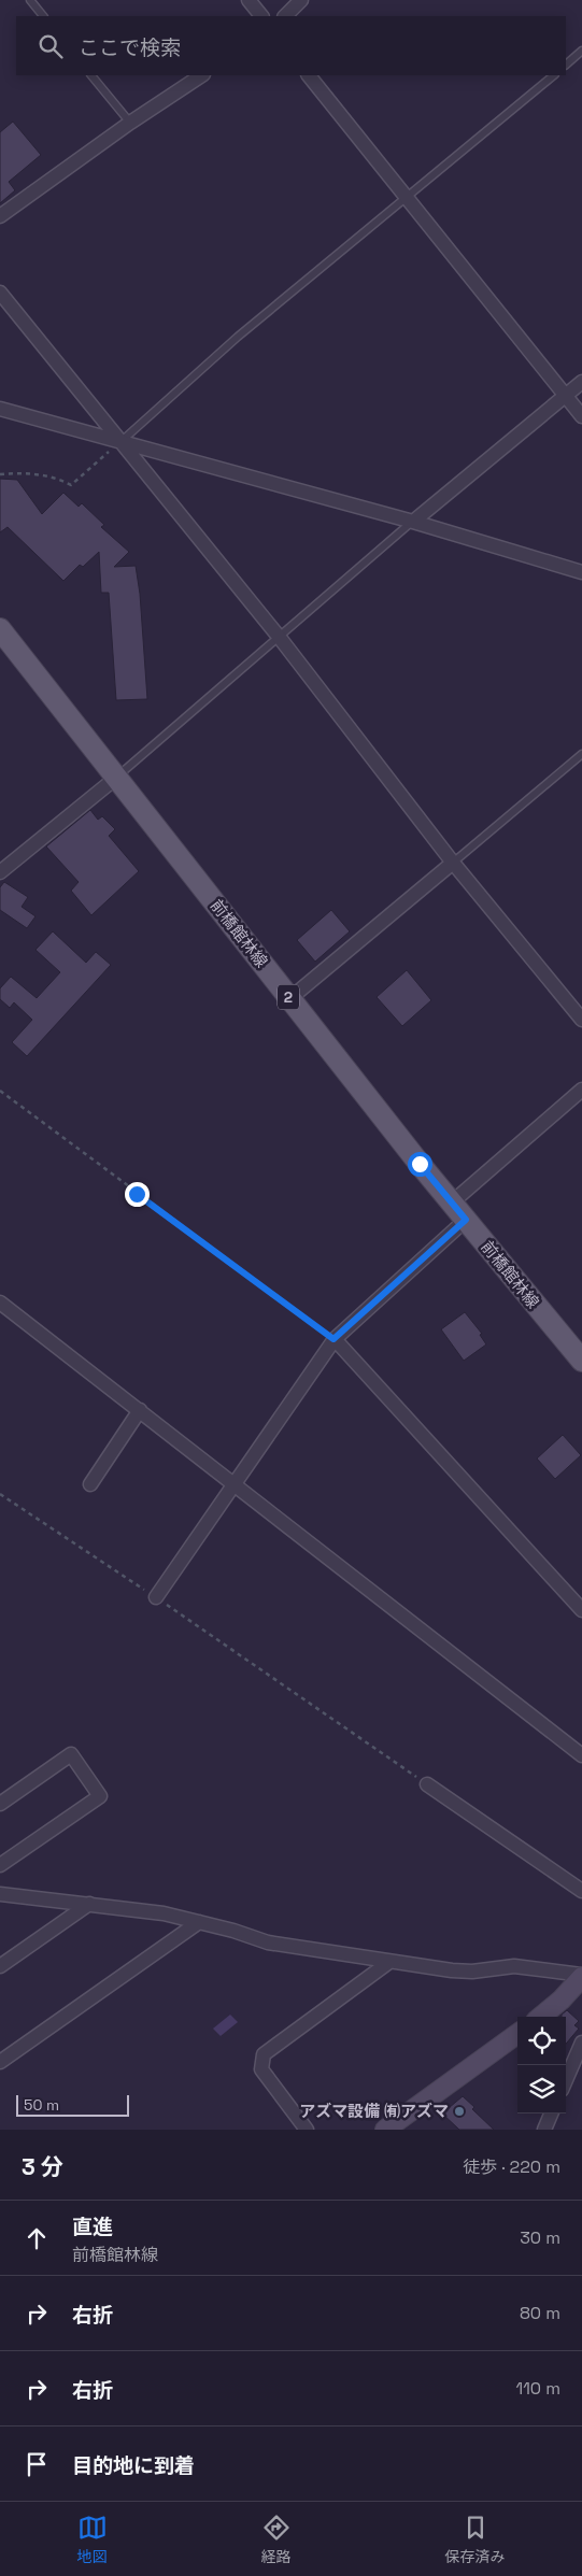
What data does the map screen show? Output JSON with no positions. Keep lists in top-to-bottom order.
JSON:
{
  "streets": {
    "main road": ["前橋館林線", "2"]
  },
  "places": ["アズマ設備 ㈲アズマ"],
  "scale_bar": "50 m",
  "page": {
    "search": "ここで検索",
    "scale": "50 m",
    "heading": ["3 分", "徒歩 · 220 m"],
    "list": [
      ["直進", "前橋館林線", "30 m"],
      ["右折", "80 m"],
      ["右折", "110 m"],
      "目的地に到着"
    ],
    "nav": ["地図", "経路", "保存済み"]
  }
}
